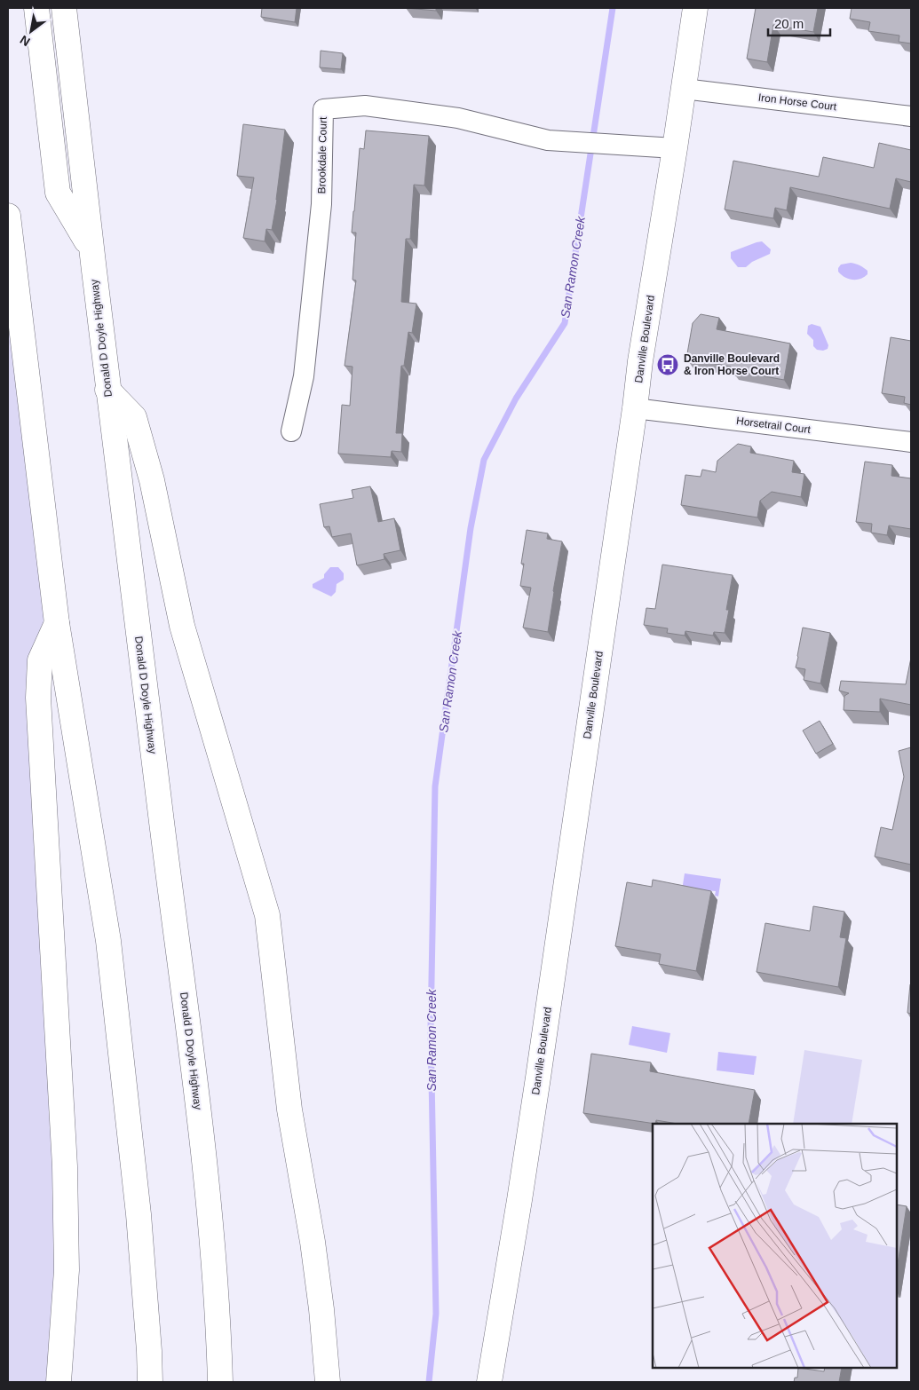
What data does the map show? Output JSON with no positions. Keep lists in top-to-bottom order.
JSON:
{
  "streets": {
    "main road": ["Donald D Doyle Highway", "Danville Boulevard"],
    "street": ["Iron Horse Court", "Brookdale Court", "Horsetrail Court"]
  },
  "crossings": [
    ["Iron Horse Court", "Danville Boulevard"],
    ["Brookdale Court", "Danville Boulevard"],
    ["Danville Boulevard", "Horsetrail Court"]
  ],
  "water": ["San Ramon Creek"],
  "places": {
    "bus stop": ["Danville Boulevard & Iron Horse Court"]
  },
  "scale_bar": "20 m",
  "north": "bottom left"
}
